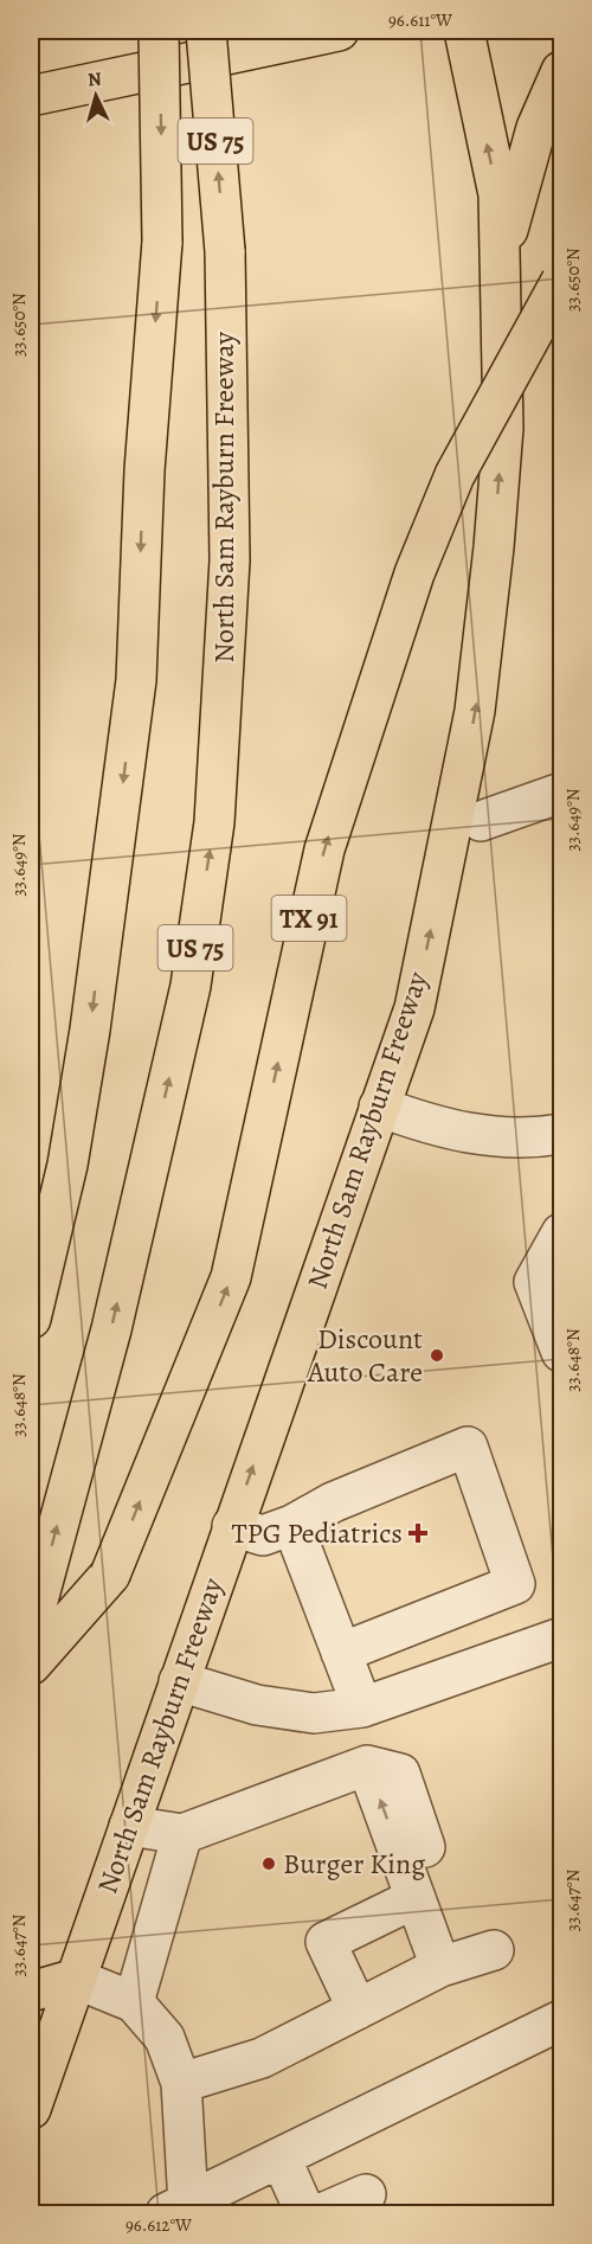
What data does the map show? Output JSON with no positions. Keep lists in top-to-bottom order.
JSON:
{
  "streets": {
    "main road": ["US 75", "North Sam Rayburn Freeway", "TX 91"]
  },
  "places": {
    "other": ["Discount Auto Care", "Burger King"],
    "health": ["TPG Pediatrics"]
  },
  "north": "top",
  "coordinates": [
    "96.611°W",
    "33.650°N",
    "33.649°N",
    "33.648°N",
    "33.647°N",
    "96.612°W"
  ]
}
